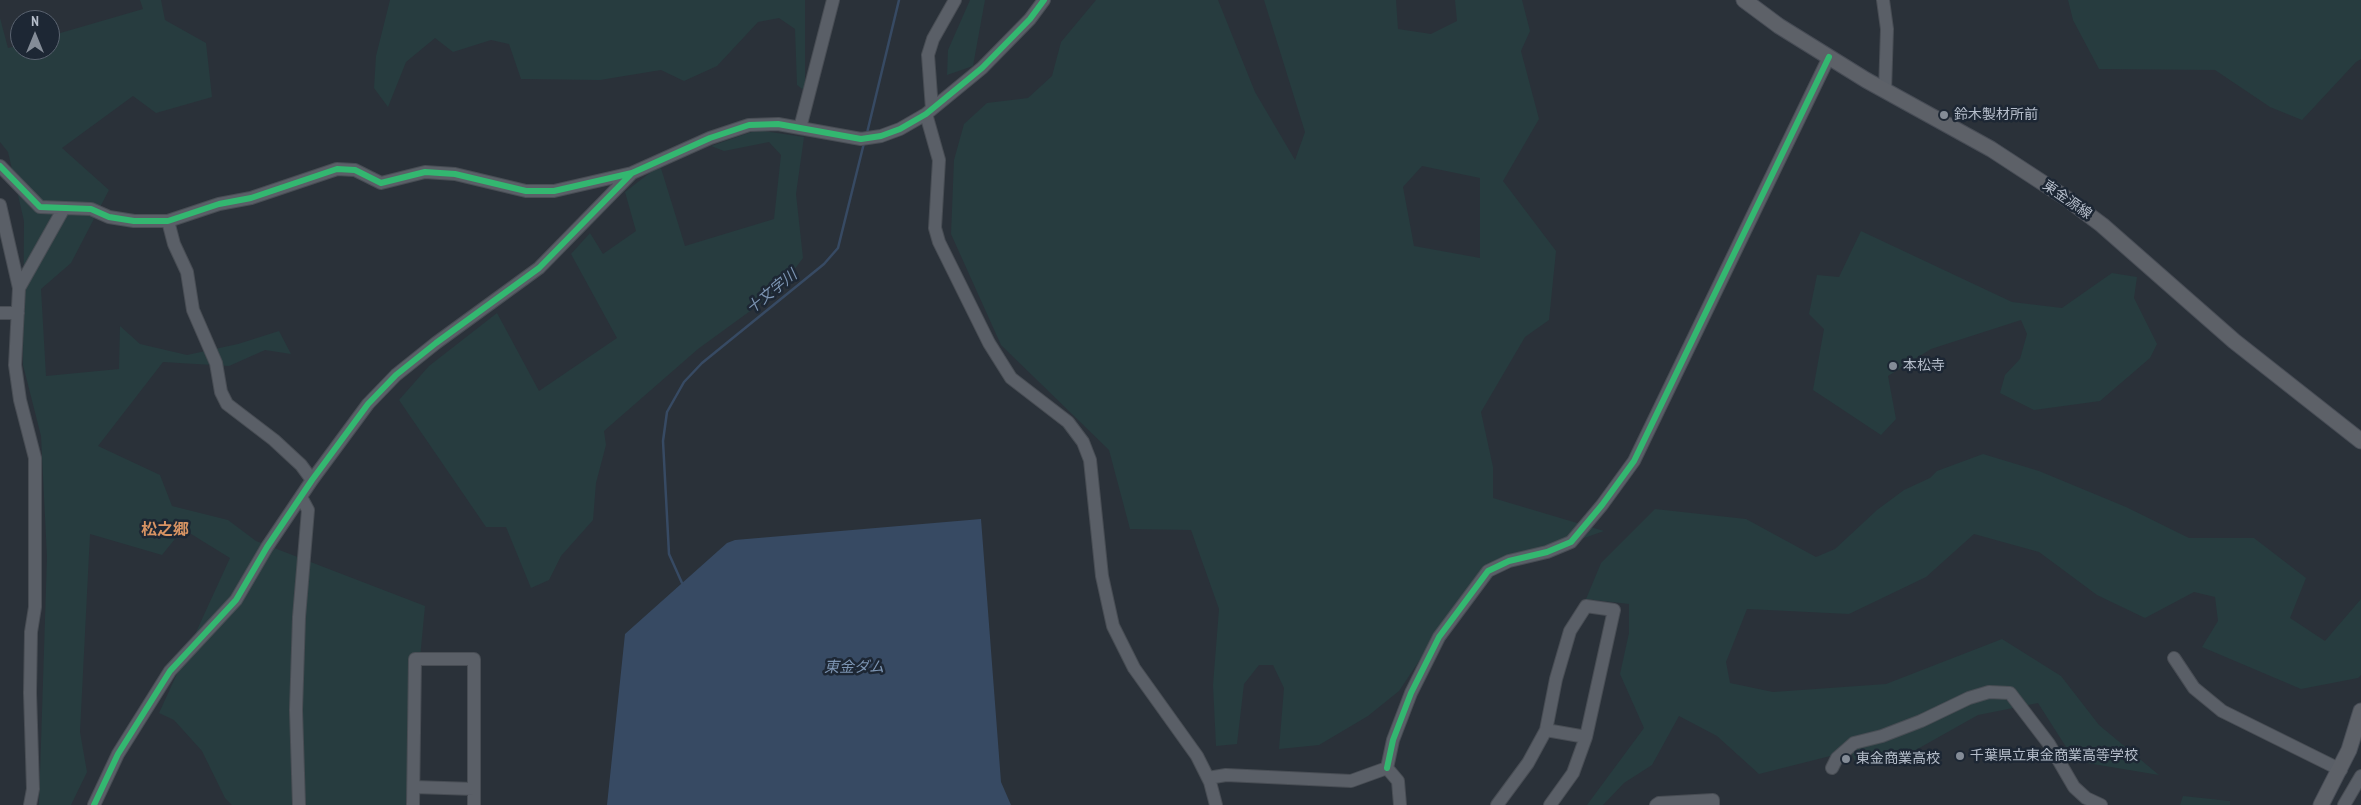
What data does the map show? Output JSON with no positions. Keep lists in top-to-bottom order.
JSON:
{
  "streets": {
    "main road": ["東金源線"]
  },
  "districts": ["松之郷"],
  "water": ["十文字川", "東金ダム"],
  "places": [
    "鈴木製材所前",
    "本松寺",
    "千葉県立東金商業高等学校",
    "東金商業高校"
  ],
  "north": "top"
}
